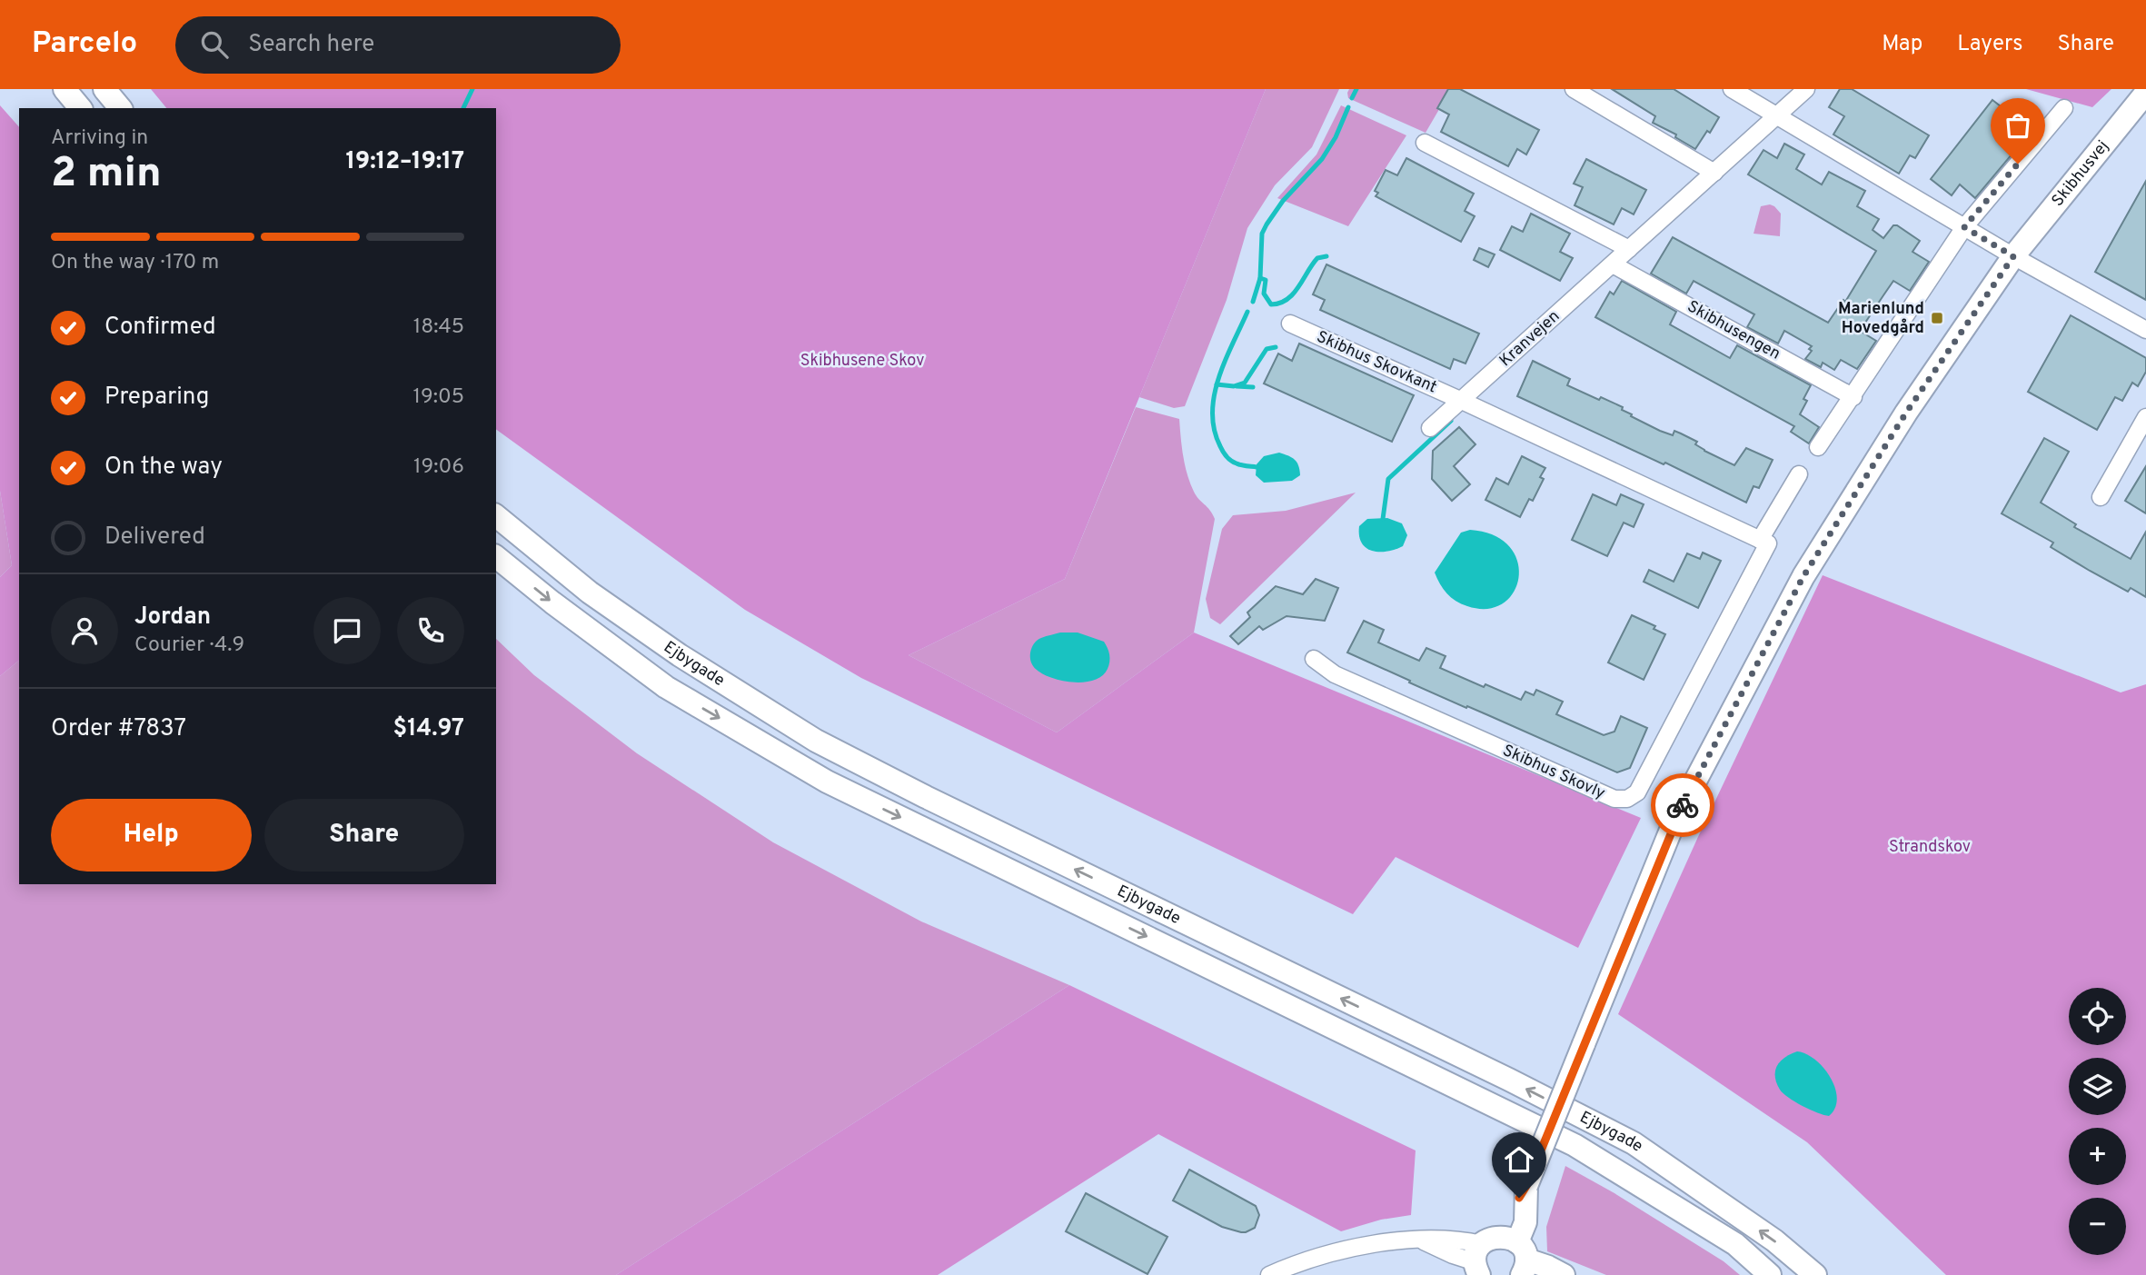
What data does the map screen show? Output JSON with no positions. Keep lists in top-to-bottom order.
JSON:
{
  "streets": {
    "main road": ["Skibhusvej", "Ejbygade"],
    "street": [
      "Skibhusengen",
      "Kranvejen",
      "Skibhus Skovkant",
      "Skibhus Skovly"
    ]
  },
  "crossings": [
    ["Skibhusengen", "Kranvejen"],
    ["Kranvejen", "Skibhus Skovkant"]
  ],
  "parks": ["Skibhusene Skov", "Strandskov"],
  "places": {
    "transit": ["Marienlund Hovedgård"]
  },
  "page": {
    "header": "Parcelo",
    "search": "Search here",
    "nav": ["Map", "Layers", "Share"],
    "heading": ["2 min", "Arriving in", "19:12–19:17"],
    "panel": [
      "Jordan",
      "Courier · 4.9",
      "Order #7837",
      "$14.97"
    ],
    "bar": "On the way · 170 m",
    "list": [
      ["Confirmed", "18:45"],
      ["Preparing", "19:05"],
      ["On the way", "19:06"],
      "Delivered"
    ],
    "buttons": ["Help", "Share"],
    "map_buttons": ["+", "−"]
  }
}
